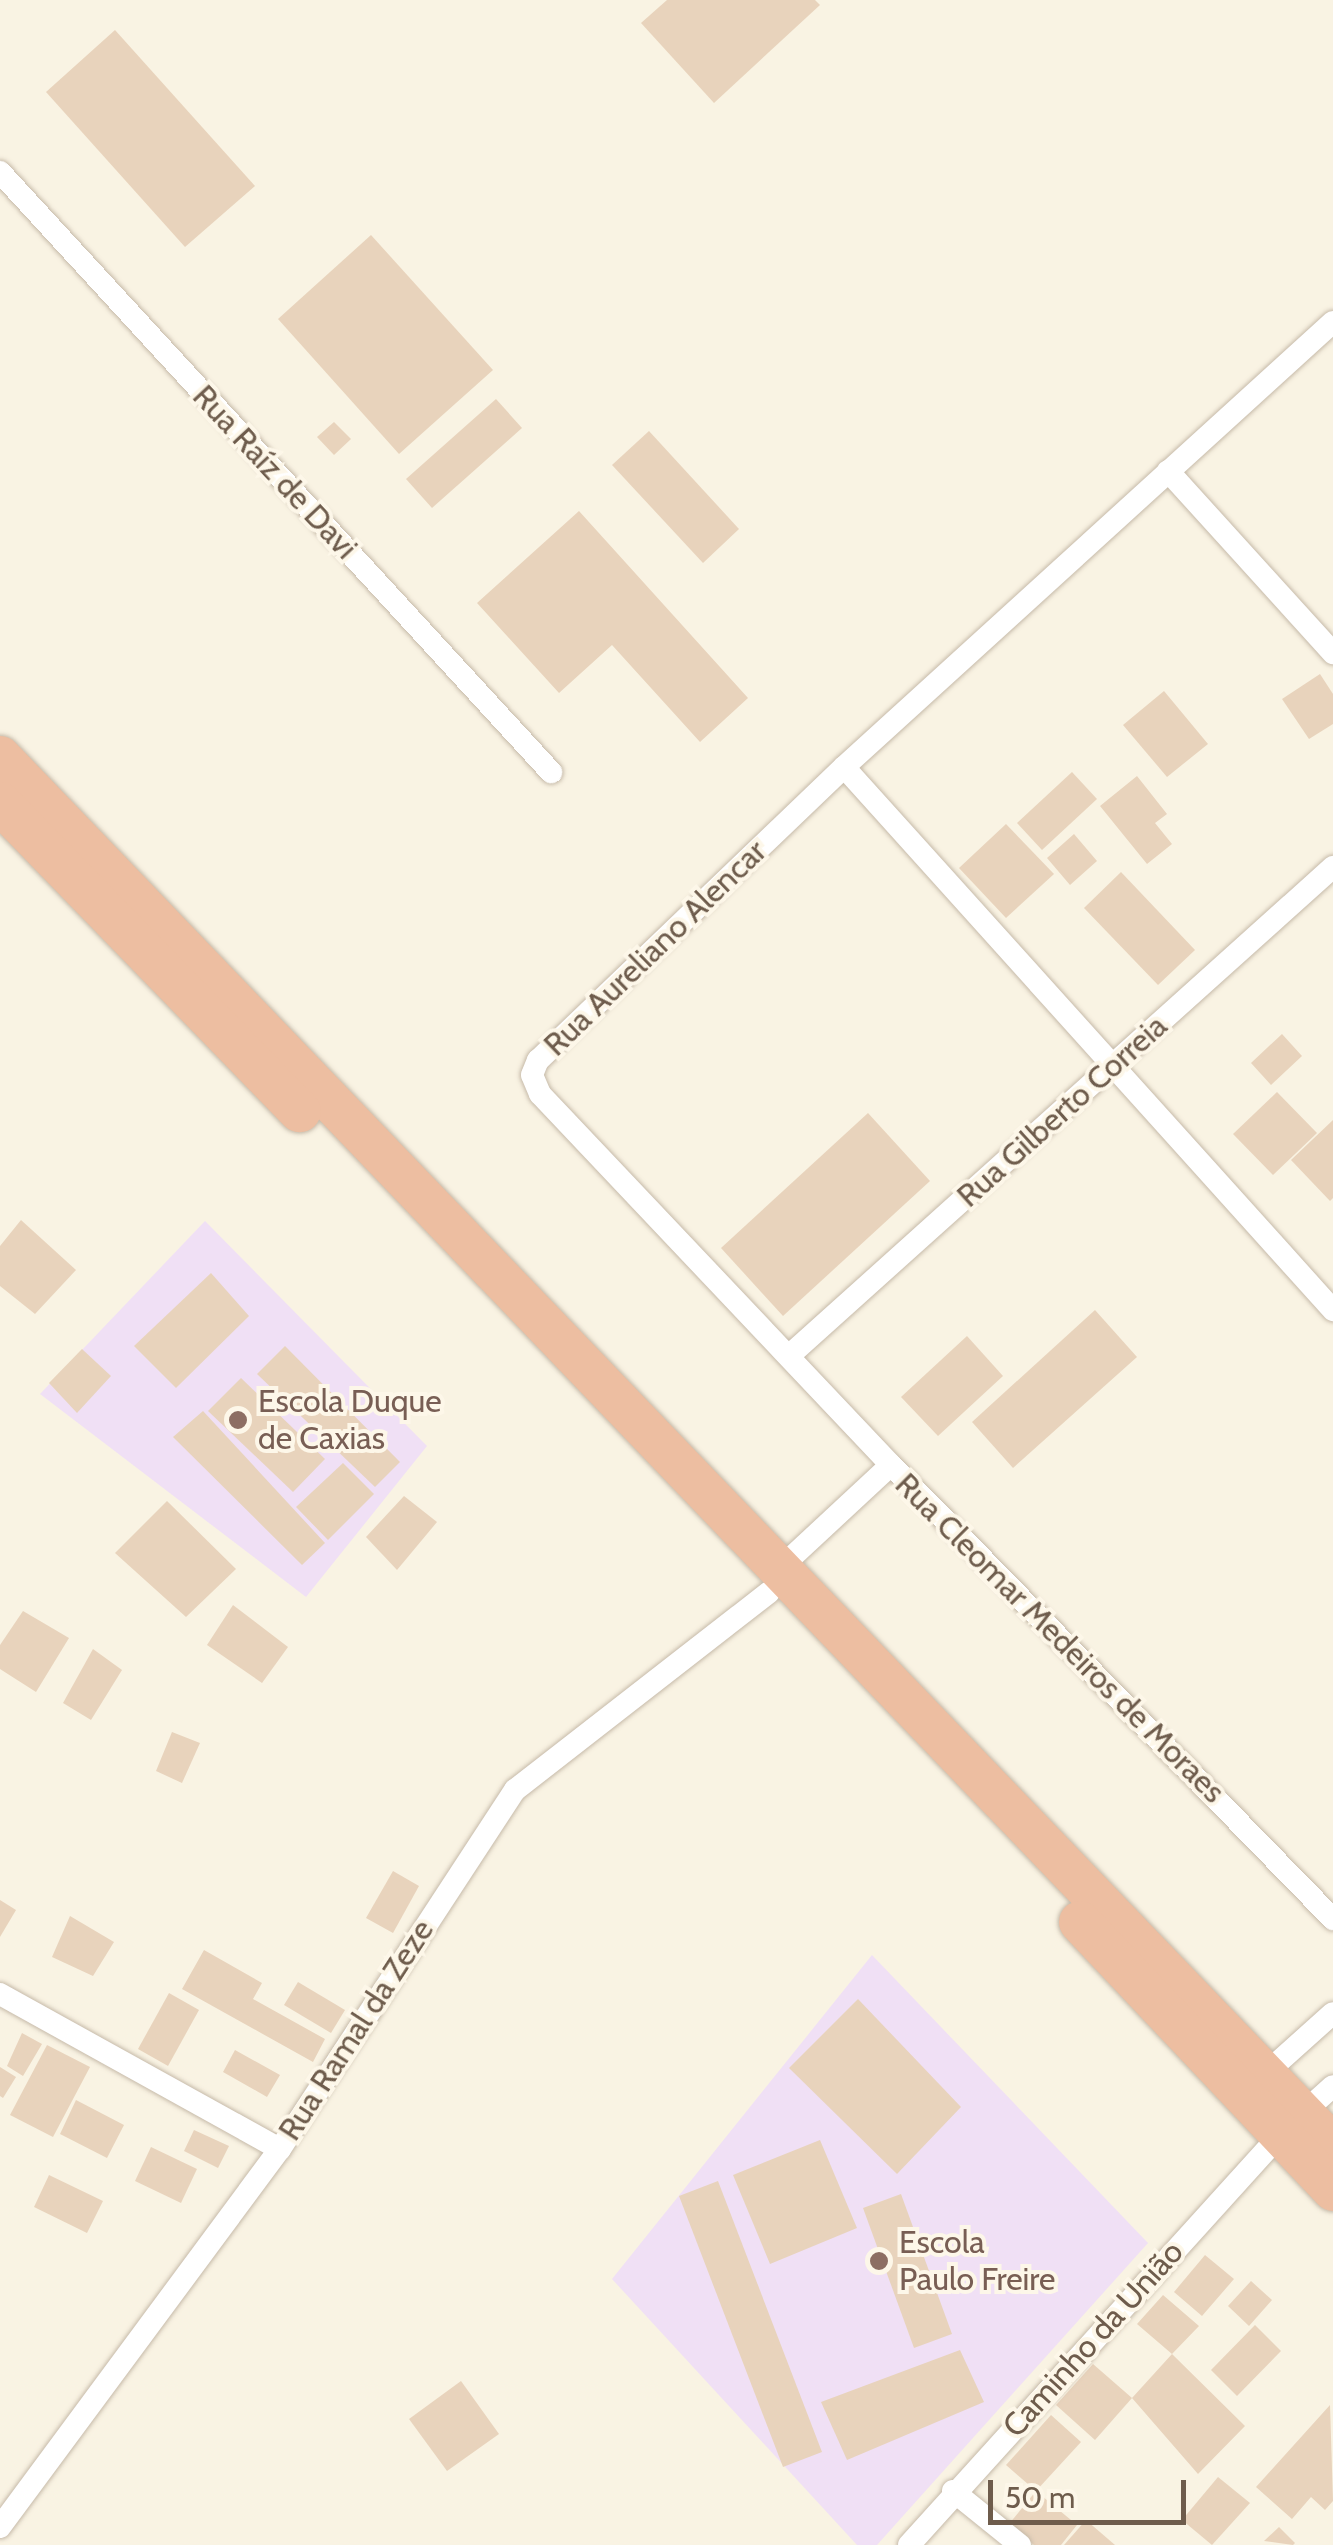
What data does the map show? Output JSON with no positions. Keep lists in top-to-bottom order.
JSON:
{
  "streets": {
    "street": [
      "Rua Raíz de Davi",
      "Rua Aureliano Alencar",
      "Rua Gilberto Correia",
      "Rua Cleomar Medeiros de Moraes",
      "Rua Ramal da Zeze",
      "Caminho da União"
    ]
  },
  "crossings": [
    ["Rua Aureliano Alencar", "Rua Gilberto Correia"],
    ["Rua Aureliano Alencar", "Rua Cleomar Medeiros de Moraes"],
    ["Rua Gilberto Correia", "Rua Cleomar Medeiros de Moraes"],
    ["Rua Cleomar Medeiros de Moraes", "Rua Ramal da Zeze"]
  ],
  "places": ["Escola Duque de Caxias", "Escola Paulo Freire"],
  "scale_bar": "50 m"
}
